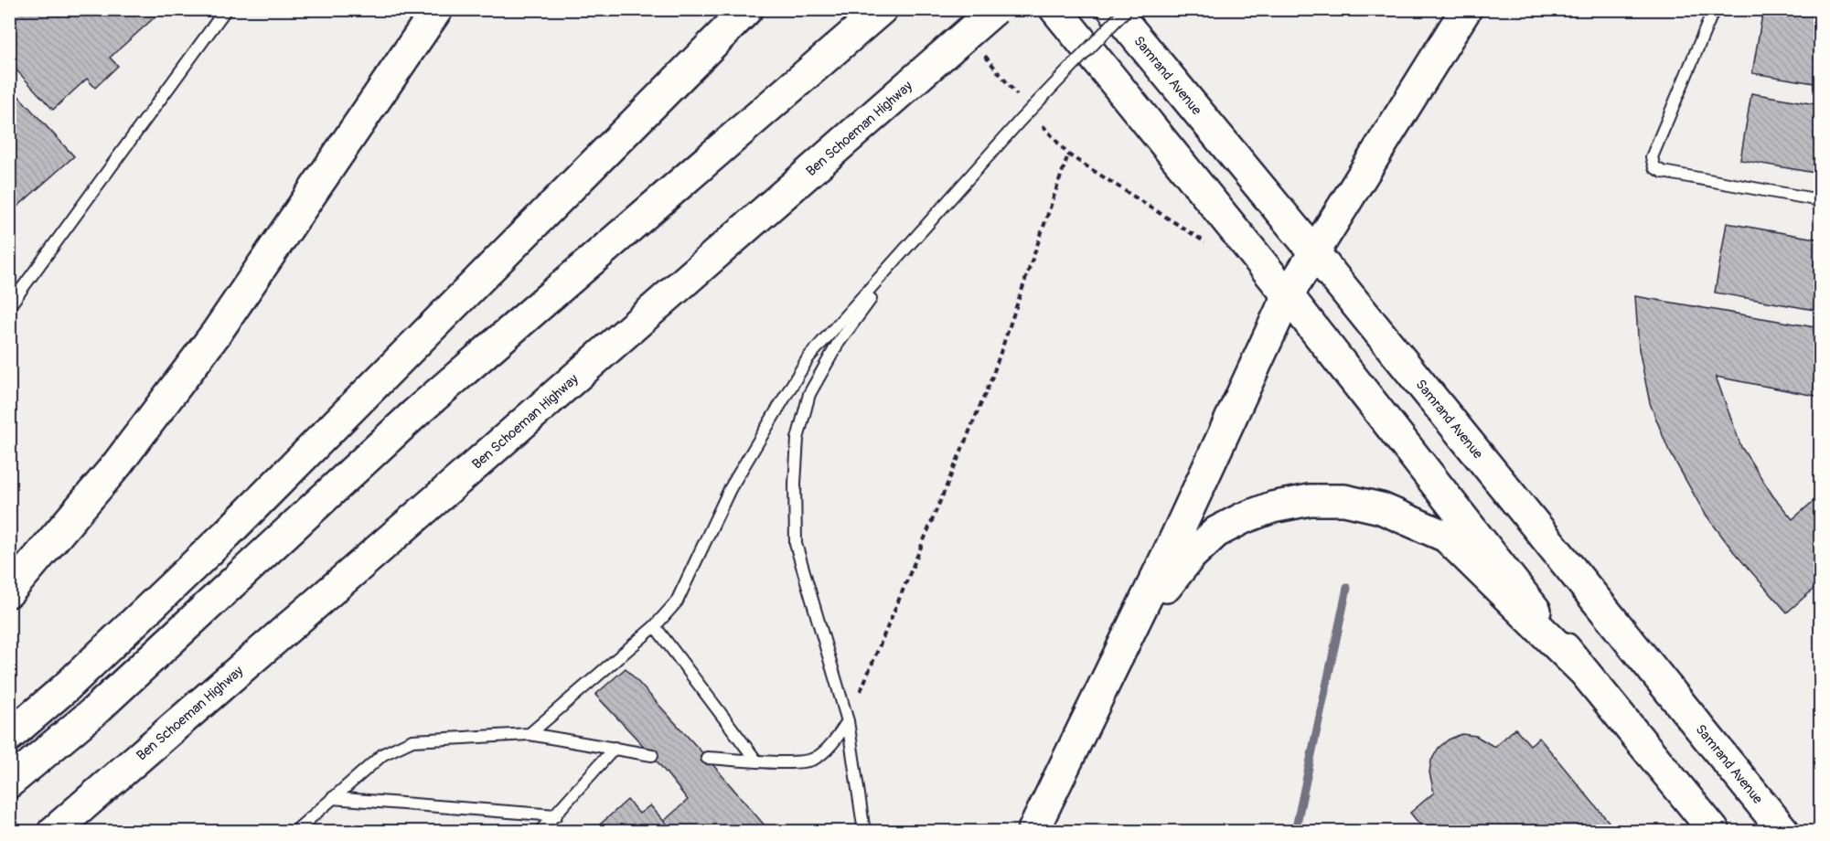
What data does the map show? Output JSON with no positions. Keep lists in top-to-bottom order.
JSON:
{
  "streets": {
    "main road": ["Samrand Avenue", "Ben Schoeman Highway"]
  }
}
